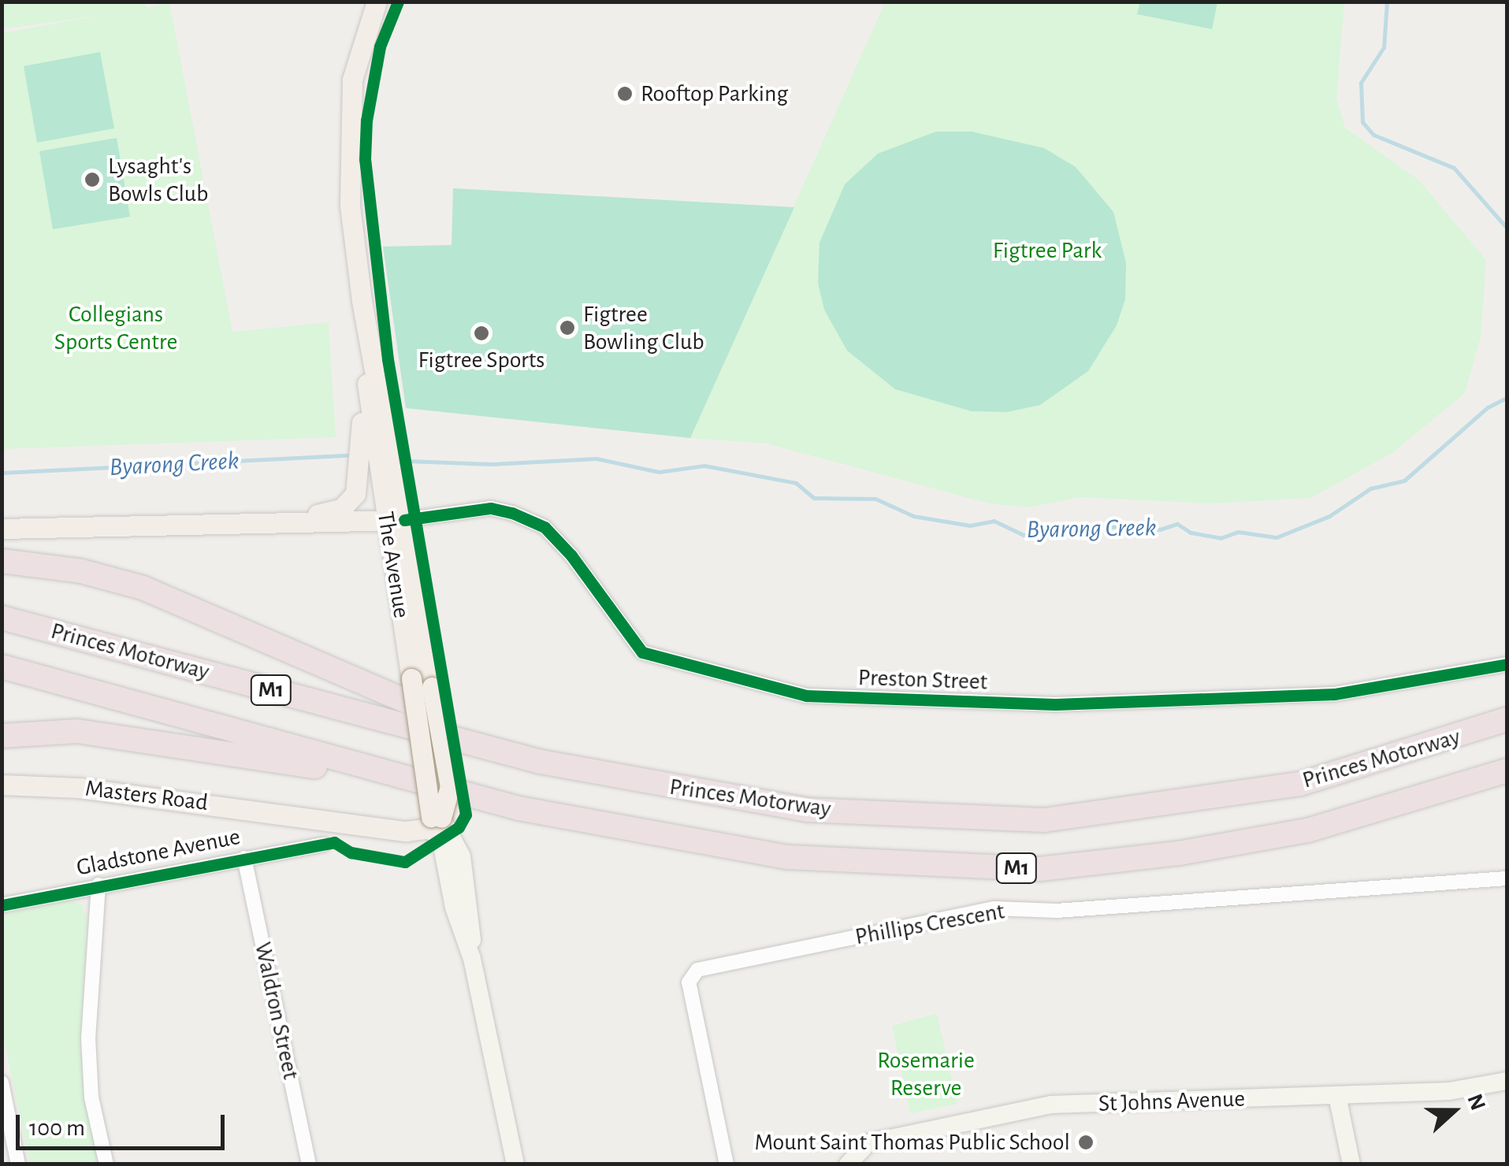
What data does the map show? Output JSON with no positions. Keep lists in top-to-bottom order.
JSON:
{
  "streets": {
    "highway": ["Princes Motorway", "M1"],
    "main road": ["The Avenue", "Masters Road"],
    "street": [
      "Preston Street",
      "Gladstone Avenue",
      "Phillips Crescent",
      "Waldron Street",
      "St Johns Avenue"
    ]
  },
  "crossings": [
    ["The Avenue", "Preston Street"],
    ["The Avenue", "Masters Road"],
    ["Gladstone Avenue", "Waldron Street"]
  ],
  "water": ["Byarong Creek"],
  "parks": ["Figtree Park", "Collegians Sports Centre", "Rosemarie Reserve"],
  "places": [
    "Rooftop Parking",
    "Lysaght's Bowls Club",
    "Figtree Bowling Club",
    "Figtree Sports",
    "Mount Saint Thomas Public School"
  ],
  "scale_bar": "100 m",
  "north": "right"
}
